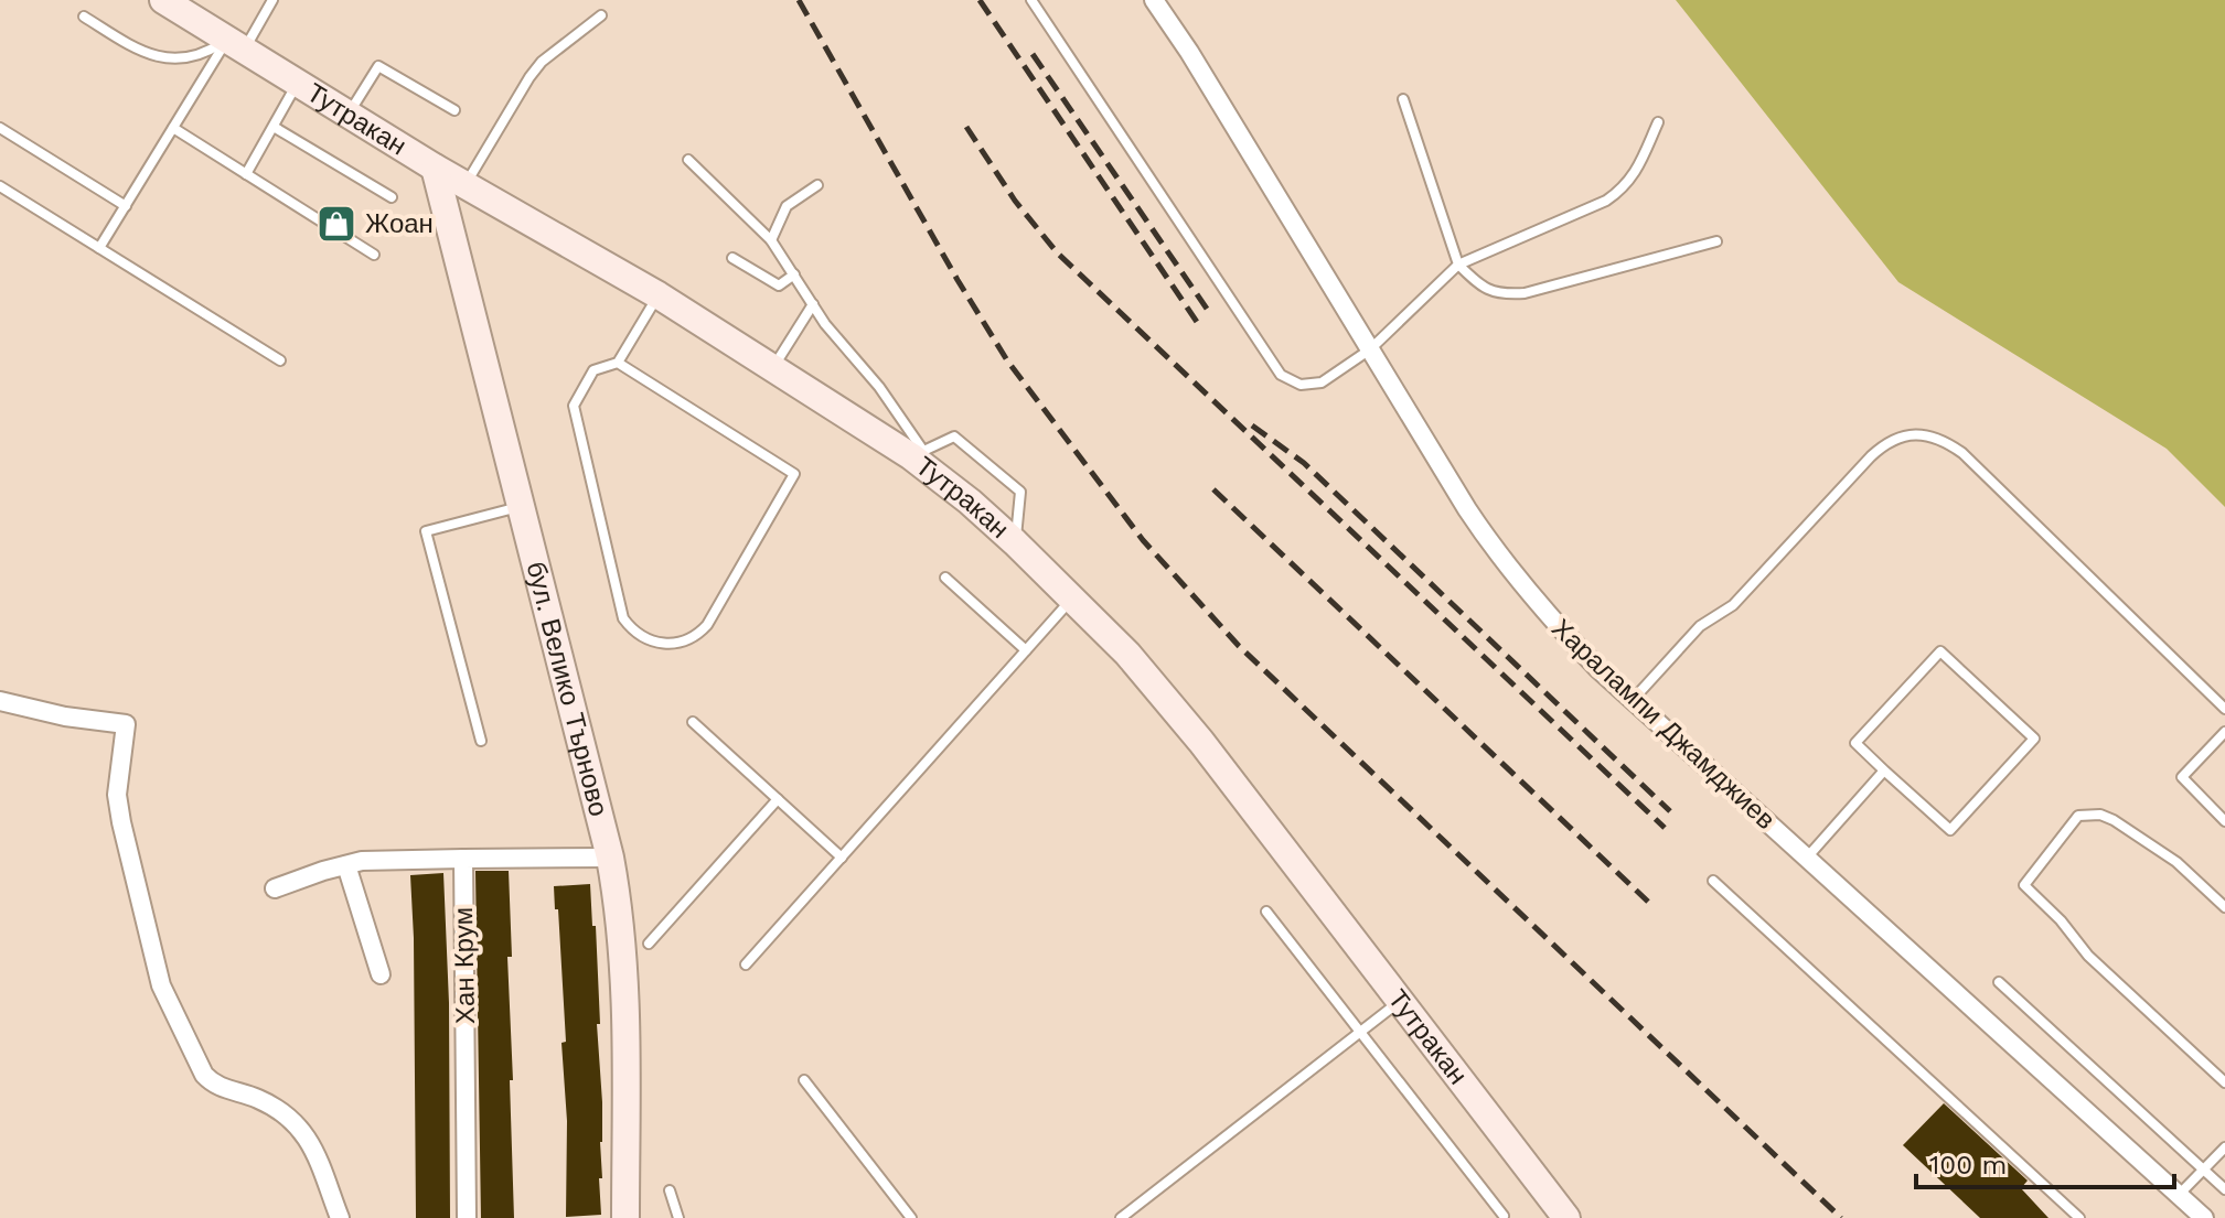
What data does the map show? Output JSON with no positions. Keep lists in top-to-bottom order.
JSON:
{
  "streets": {
    "street": [
      "Тутракан",
      "бул. Велико Търново",
      "Харалампи Джамджиев",
      "Хан Крум"
    ]
  },
  "crossings": [
    ["Тутракан", "бул. Велико Търново"]
  ],
  "places": {
    "shop": ["Жоан"]
  },
  "scale_bar": "100 m"
}
